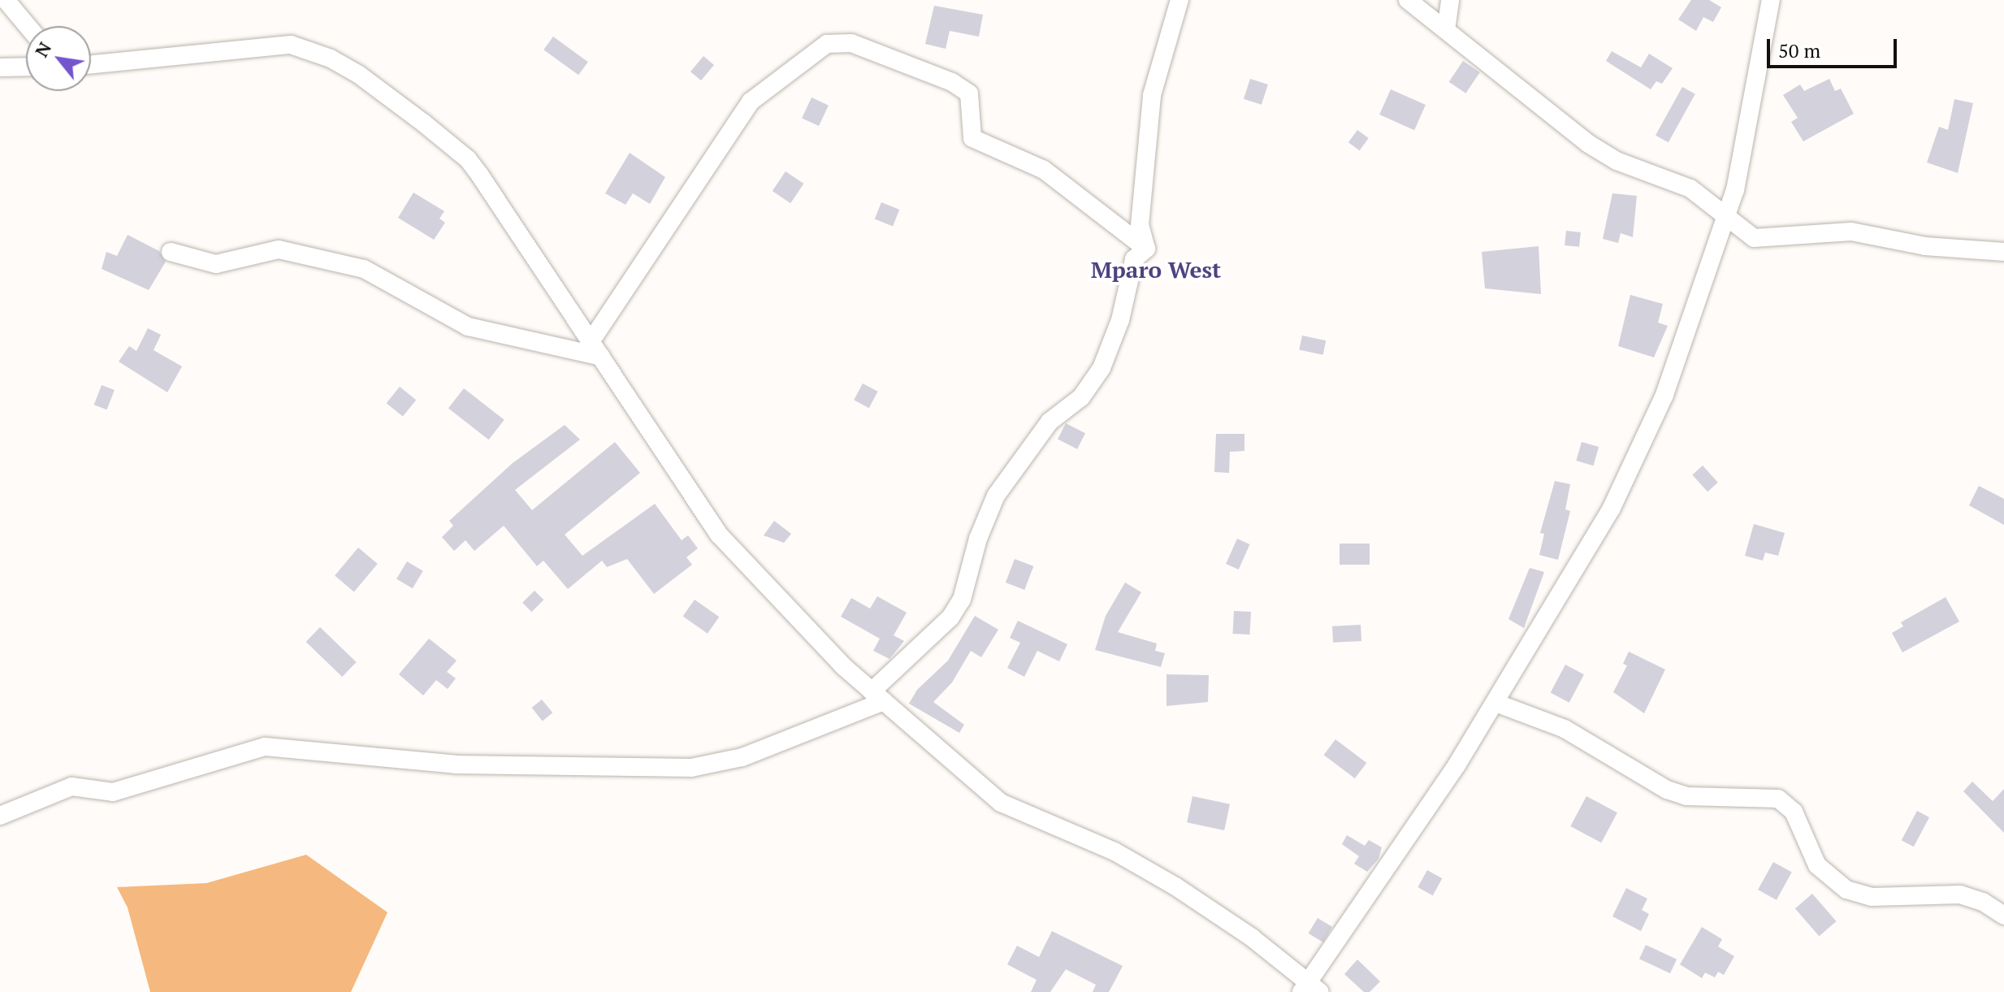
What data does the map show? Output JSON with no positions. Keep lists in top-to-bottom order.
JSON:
{
  "districts": ["Mparo West"],
  "scale_bar": "50 m",
  "north": "top left"
}
